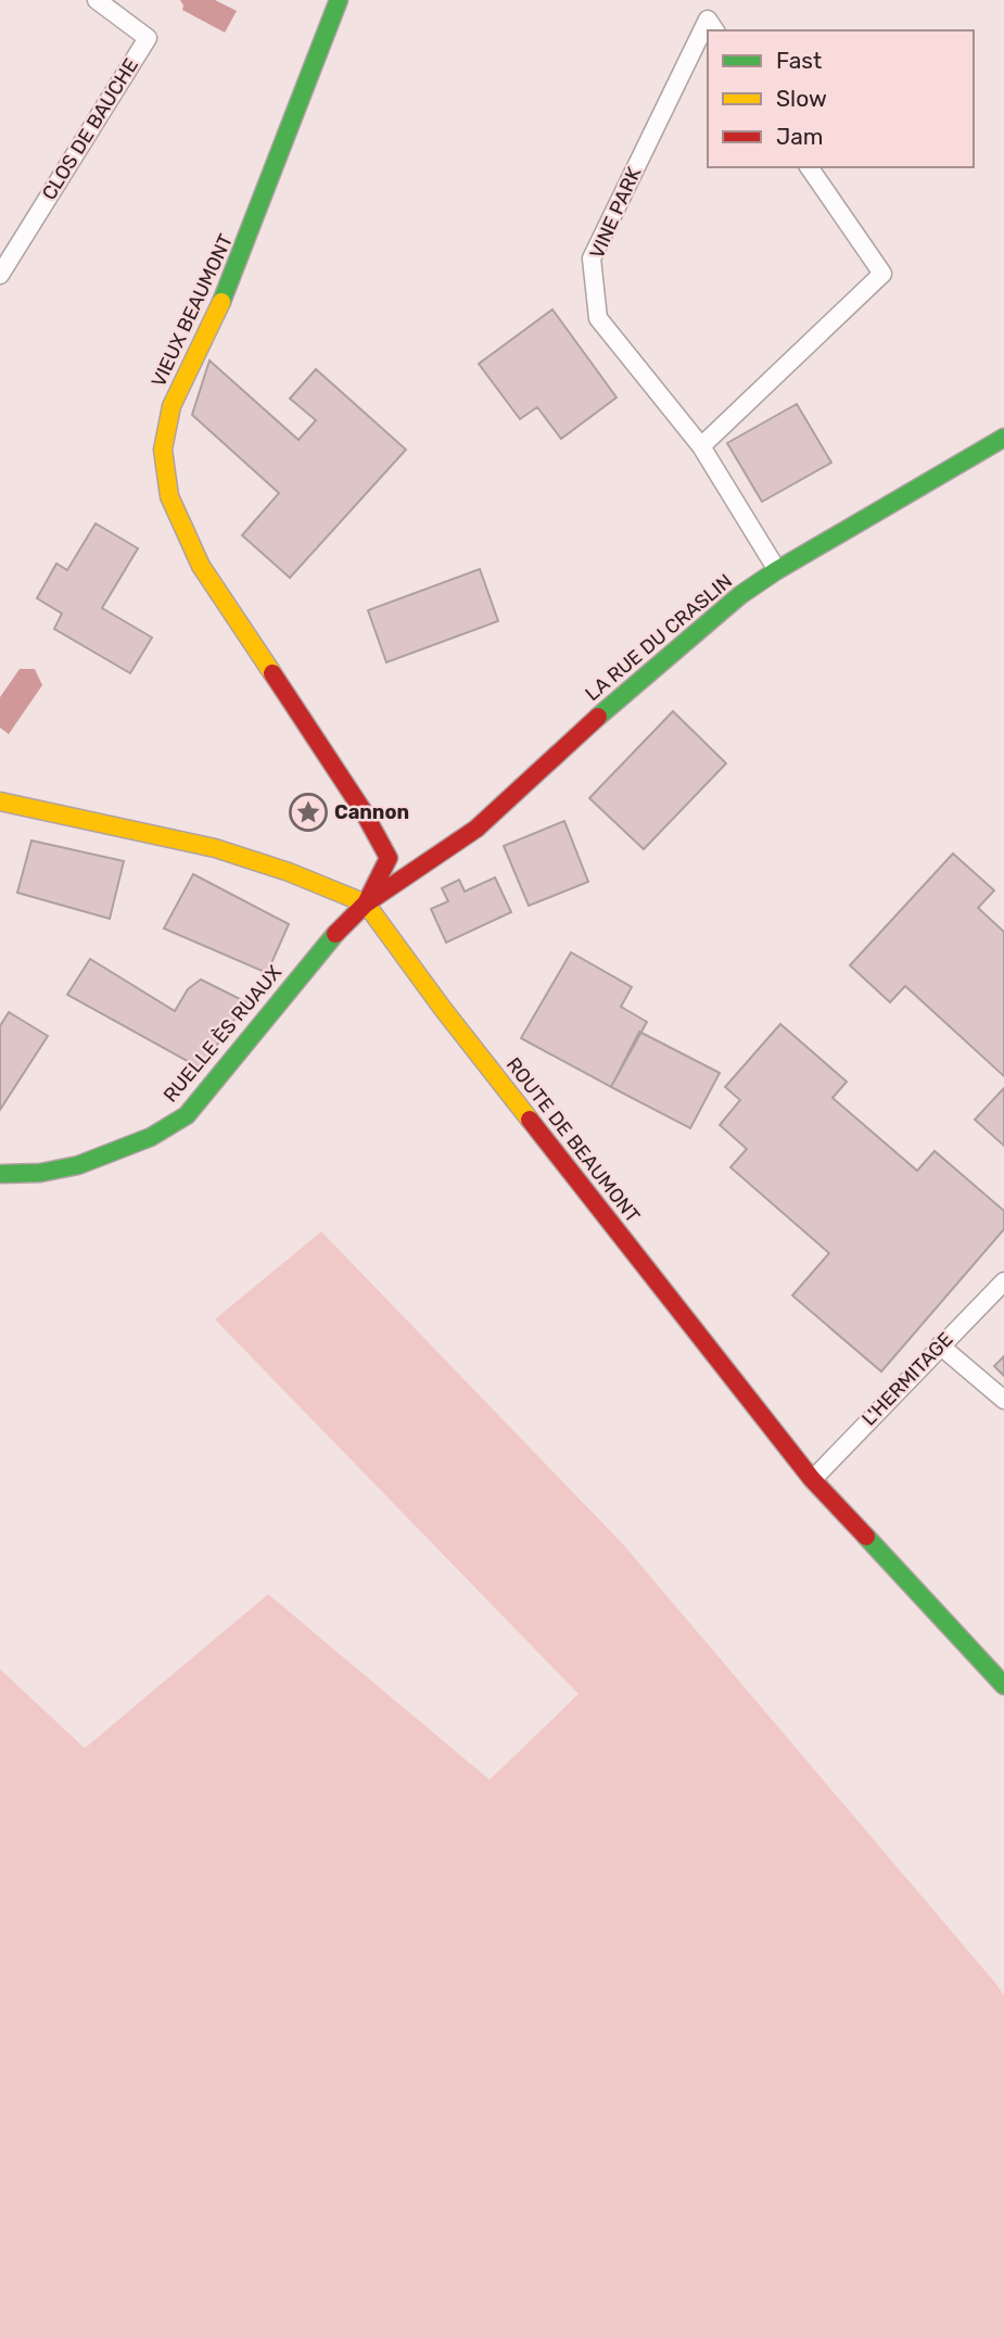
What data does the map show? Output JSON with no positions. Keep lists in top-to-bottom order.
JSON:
{
  "streets": {
    "street": [
      "VIEUX BEAUMONT",
      "LA RUE DU CRASLIN",
      "RUELLE ÈS RUAUX",
      "ROUTE DE BEAUMONT"
    ],
    "lane": ["CLOS DE BAUCHE", "VINE PARK", "L'HERMITAGE"]
  },
  "crossings": [
    ["VINE PARK", "LA RUE DU CRASLIN"],
    ["VIEUX BEAUMONT", "LA RUE DU CRASLIN"],
    ["VIEUX BEAUMONT", "RUELLE ÈS RUAUX"],
    ["VIEUX BEAUMONT", "ROUTE DE BEAUMONT"],
    ["LA RUE DU CRASLIN", "RUELLE ÈS RUAUX"],
    ["LA RUE DU CRASLIN", "ROUTE DE BEAUMONT"],
    ["RUELLE ÈS RUAUX", "ROUTE DE BEAUMONT"],
    ["ROUTE DE BEAUMONT", "L'HERMITAGE"]
  ],
  "places": {
    "place": ["Cannon"]
  },
  "legend": ["Fast", "Slow", "Jam"]
}
